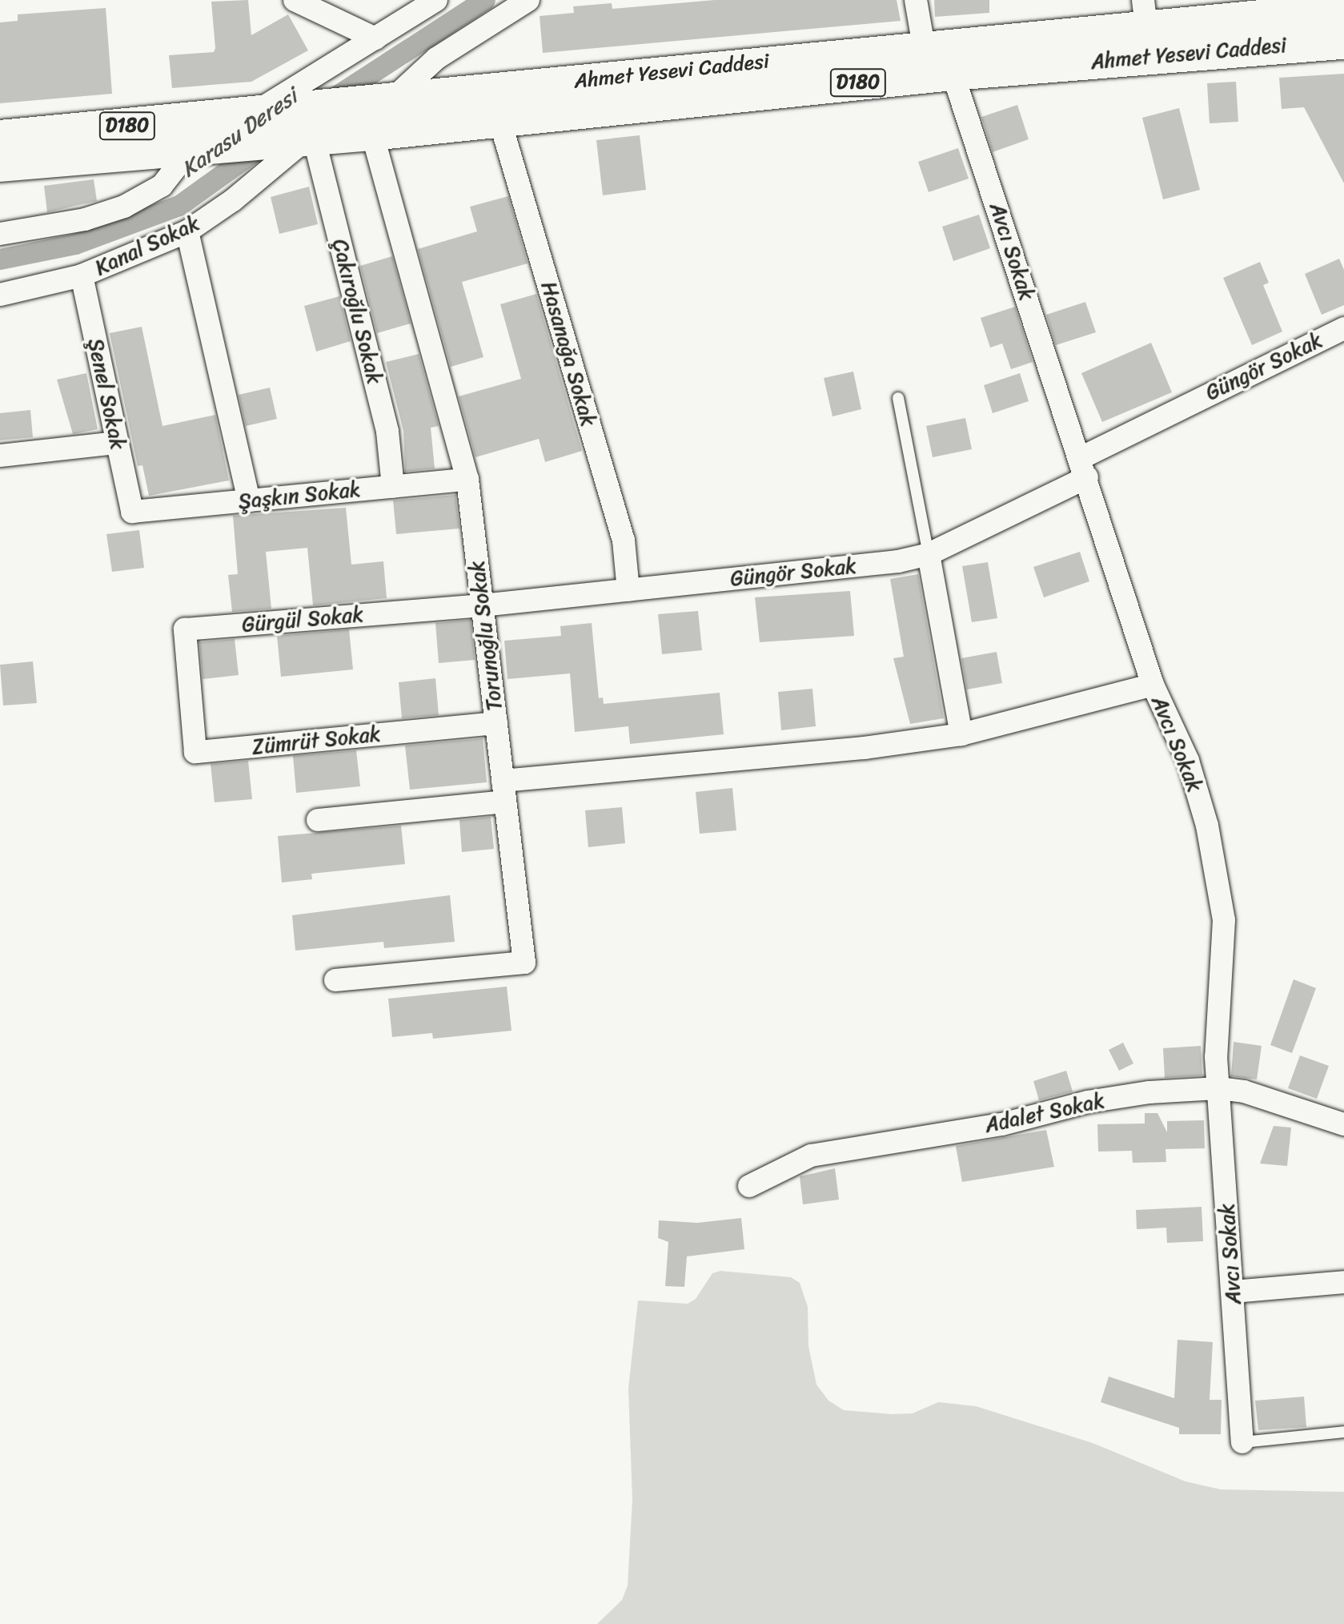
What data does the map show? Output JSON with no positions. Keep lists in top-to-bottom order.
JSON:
{
  "streets": {
    "highway": ["Ahmet Yesevi Caddesi", "D180"],
    "street": [
      "Kanal Sokak",
      "Avcı Sokak",
      "Çakıroğlu Sokak",
      "Hasanağa Sokak",
      "Güngör Sokak",
      "Şenel Sokak",
      "Şaşkın Sokak",
      "Gürgül Sokak",
      "Torunoğlu Sokak",
      "Zümrüt Sokak",
      "Adalet Sokak"
    ]
  },
  "crossings": [
    ["Ahmet Yesevi Caddesi", "Kanal Sokak"],
    ["Ahmet Yesevi Caddesi", "Avcı Sokak"],
    ["Ahmet Yesevi Caddesi", "Çakıroğlu Sokak"],
    ["Ahmet Yesevi Caddesi", "Hasanağa Sokak"],
    ["Ahmet Yesevi Caddesi", "Torunoğlu Sokak"],
    ["Kanal Sokak", "Çakıroğlu Sokak"],
    ["Kanal Sokak", "Şenel Sokak"],
    ["Avcı Sokak", "Güngör Sokak"],
    ["Avcı Sokak", "Adalet Sokak"],
    ["Çakıroğlu Sokak", "Şaşkın Sokak"],
    ["Hasanağa Sokak", "Güngör Sokak"],
    ["Güngör Sokak", "Gürgül Sokak"],
    ["Güngör Sokak", "Torunoğlu Sokak"],
    ["Şenel Sokak", "Şaşkın Sokak"],
    ["Şaşkın Sokak", "Torunoğlu Sokak"],
    ["Gürgül Sokak", "Torunoğlu Sokak"],
    ["Gürgül Sokak", "Zümrüt Sokak"],
    ["Torunoğlu Sokak", "Zümrüt Sokak"]
  ],
  "water": ["Karasu Deresi"]
}
